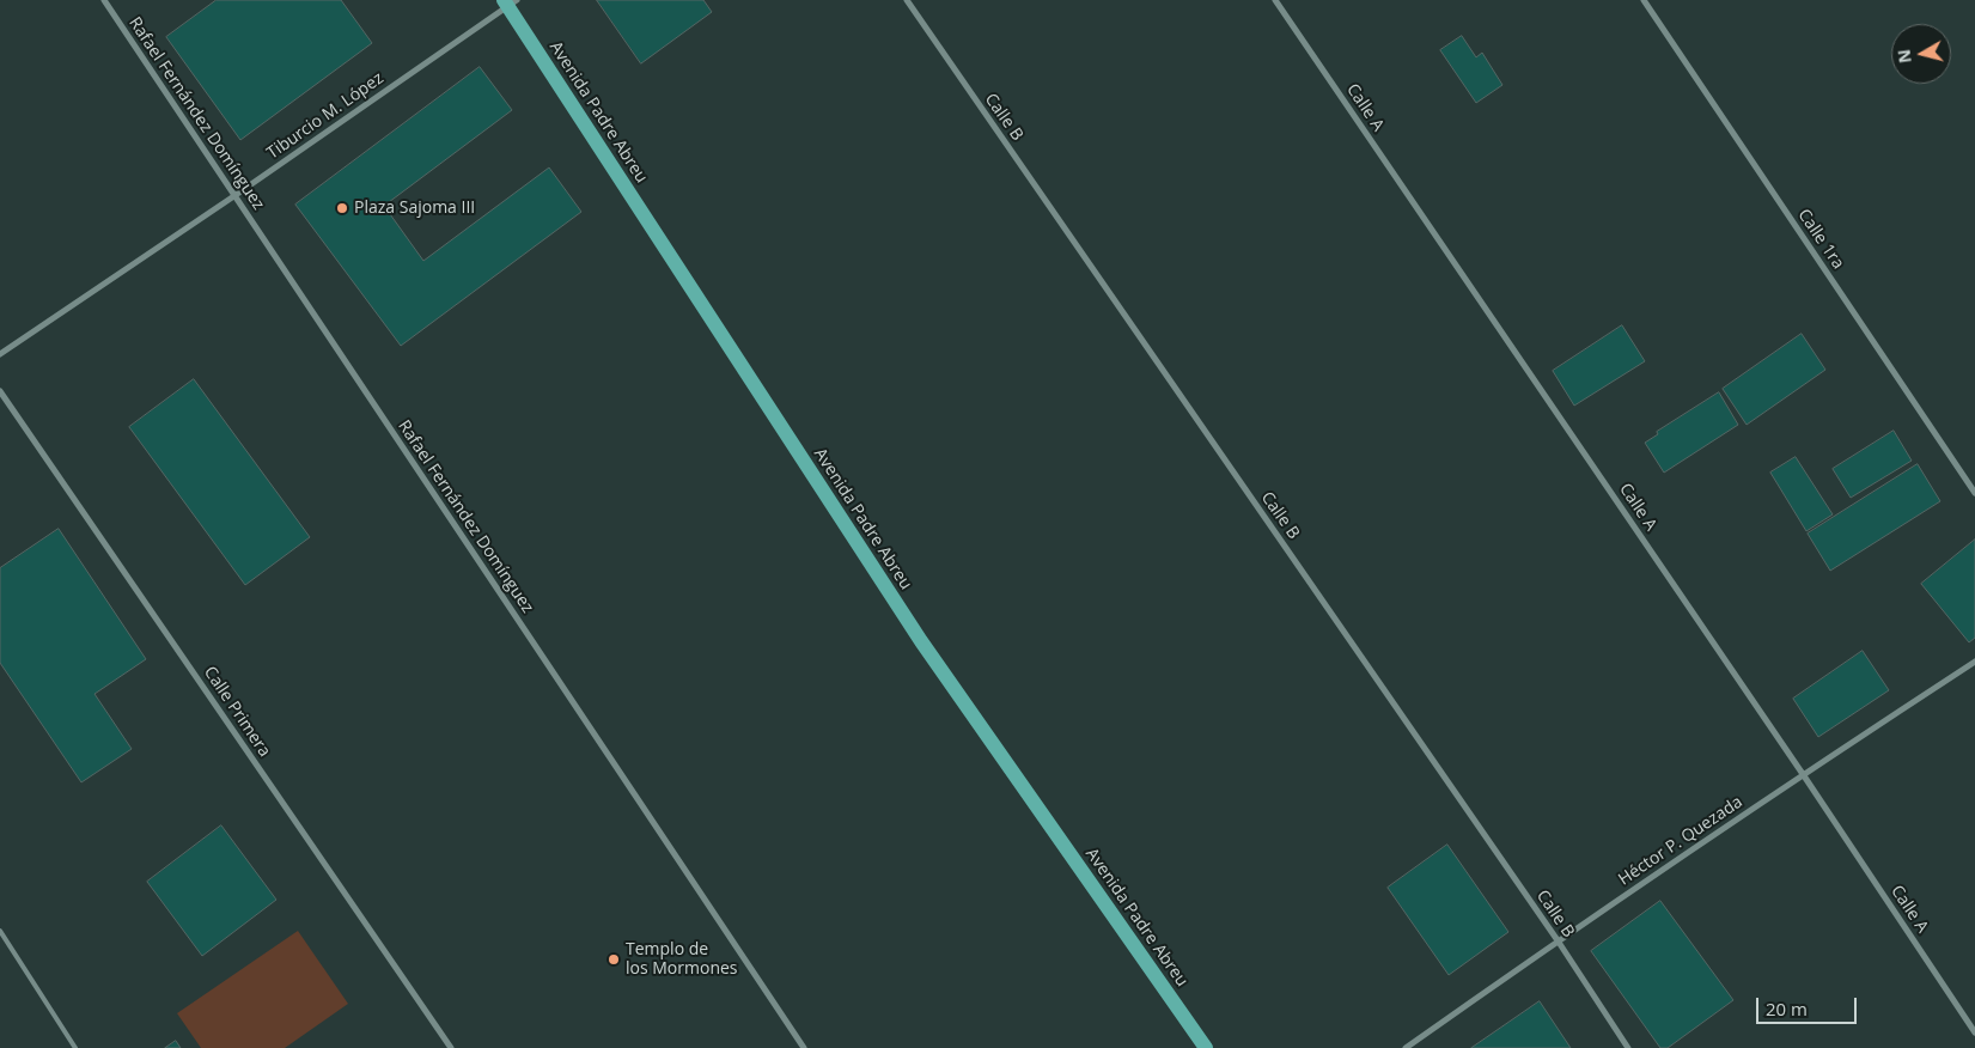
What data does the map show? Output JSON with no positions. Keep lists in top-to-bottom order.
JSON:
{
  "streets": {
    "main road": ["Avenida Padre Abreu"],
    "street": [
      "Calle A",
      "Rafael Fernández Domínguez",
      "Tiburcio M. López",
      "Calle B",
      "Calle 1ra",
      "Calle Primera",
      "Héctor P. Quezada"
    ]
  },
  "crossings": [
    ["Calle A", "Héctor P. Quezada"],
    ["Avenida Padre Abreu", "Tiburcio M. López"],
    ["Rafael Fernández Domínguez", "Tiburcio M. López"],
    ["Calle B", "Héctor P. Quezada"]
  ],
  "places": ["Plaza Sajoma III", "Templo de los Mormones"],
  "scale_bar": "20 m",
  "north": "left"
}
